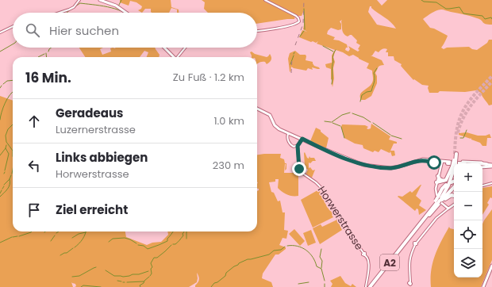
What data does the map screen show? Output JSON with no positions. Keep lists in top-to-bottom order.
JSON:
{
  "streets": {
    "highway": ["A2"],
    "street": ["Horwerstrasse"]
  },
  "page": {
    "search": "Hier suchen",
    "heading": ["16 Min.", "Zu Fuß · 1.2 km"],
    "list": [
      ["Geradeaus", "Luzernerstrasse", "1.0 km"],
      ["Links abbiegen", "Horwerstrasse", "230 m"],
      "Ziel erreicht"
    ],
    "map_buttons": ["+", "−"]
  }
}
